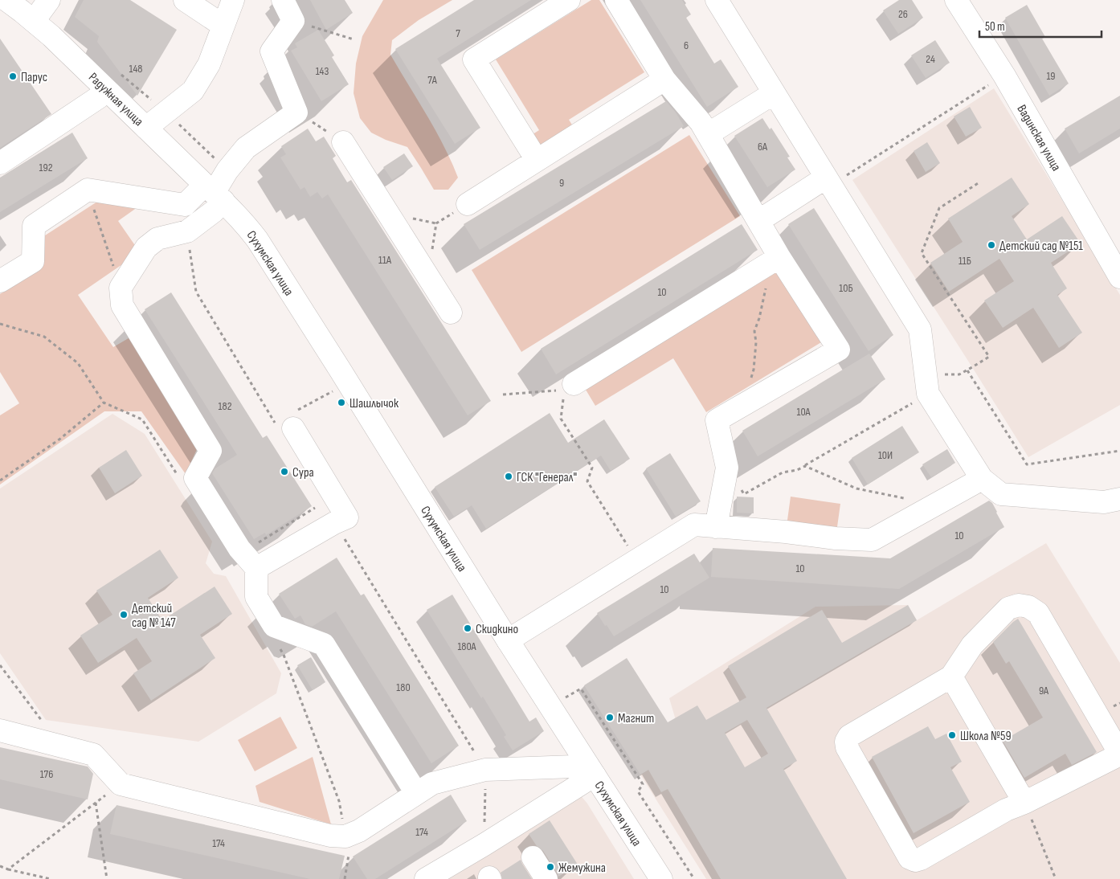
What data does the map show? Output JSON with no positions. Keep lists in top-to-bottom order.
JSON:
{
  "streets": {
    "main road": ["Радужная улица", "Вадинская улица", "Сухумская улица"]
  },
  "crossings": [
    ["Радужная улица", "Сухумская улица"]
  ],
  "places": [
    "Парус",
    "Детский сад №151",
    "Шашлычок",
    "Сура",
    "ГСК \"Генерал\"",
    "Детский сад № 147",
    "Скидкино",
    "Магнит",
    "Школа №59",
    "Жемужина"
  ],
  "house_numbers": [
    "26",
    "7",
    "6",
    "24",
    "148",
    "143",
    "19",
    "7А",
    "6А",
    "192",
    "9",
    "11А",
    "11Б",
    "10Б",
    "10",
    "182",
    "10А",
    "10И",
    "10",
    "10",
    "10",
    "180А",
    "180",
    "9А",
    "176",
    "174",
    "174"
  ],
  "scale_bar": "50 m"
}
